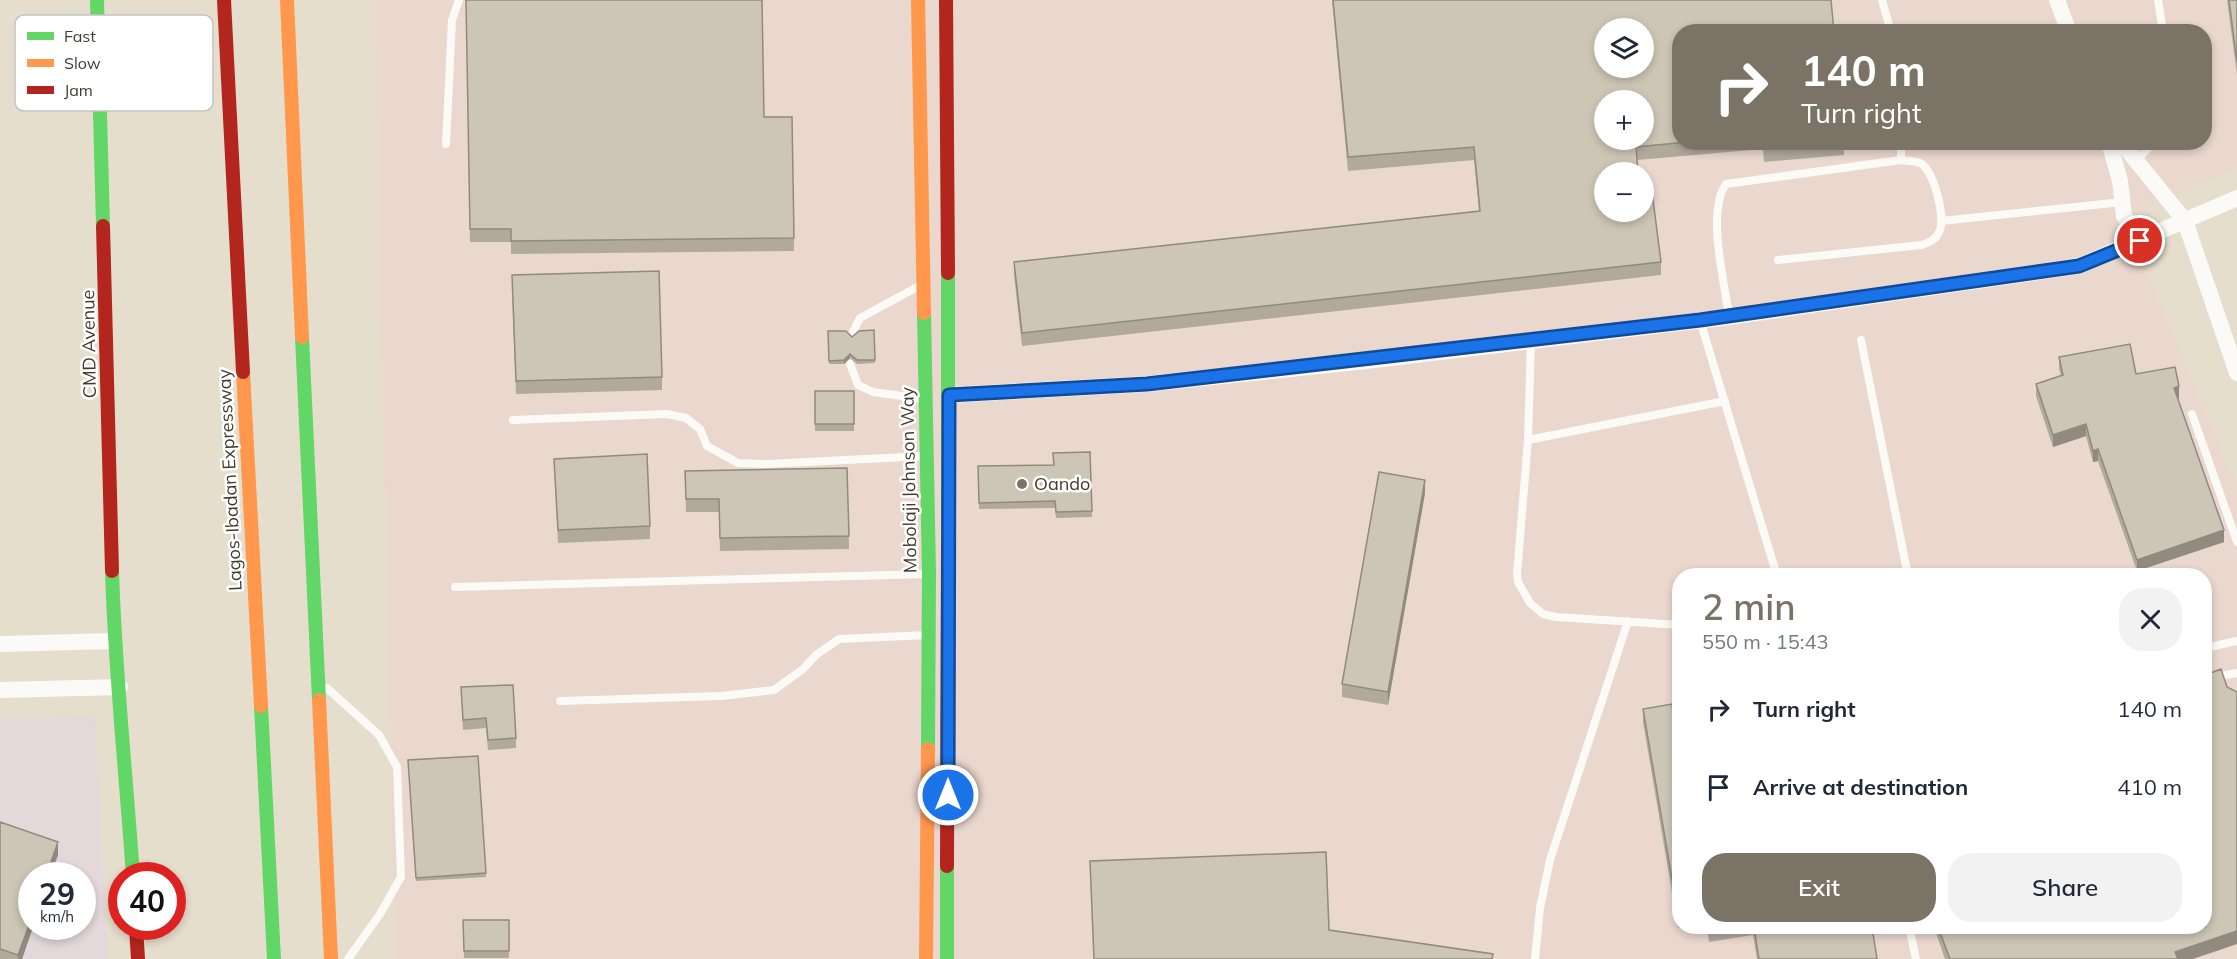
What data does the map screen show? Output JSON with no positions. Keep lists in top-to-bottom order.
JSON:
{
  "streets": {
    "main road": ["CMD Avenue", "Lagos-Ibadan Expressway", "Mobolaji Johnson Way"]
  },
  "places": ["Oando"],
  "legend": ["Fast", "Slow", "Jam"],
  "page": {
    "map_buttons": ["+", "−"],
    "turn": ["140 m", "Turn right"],
    "heading": ["2 min", "550 m · 15:43"],
    "list": [
      {
        "name": "Turn right",
        "value": "140 m"
      },
      {
        "name": "Arrive at destination",
        "value": "410 m"
      }
    ],
    "buttons": ["Exit", "Share"],
    "speed": "29 km/h",
    "limit": "40"
  }
}
